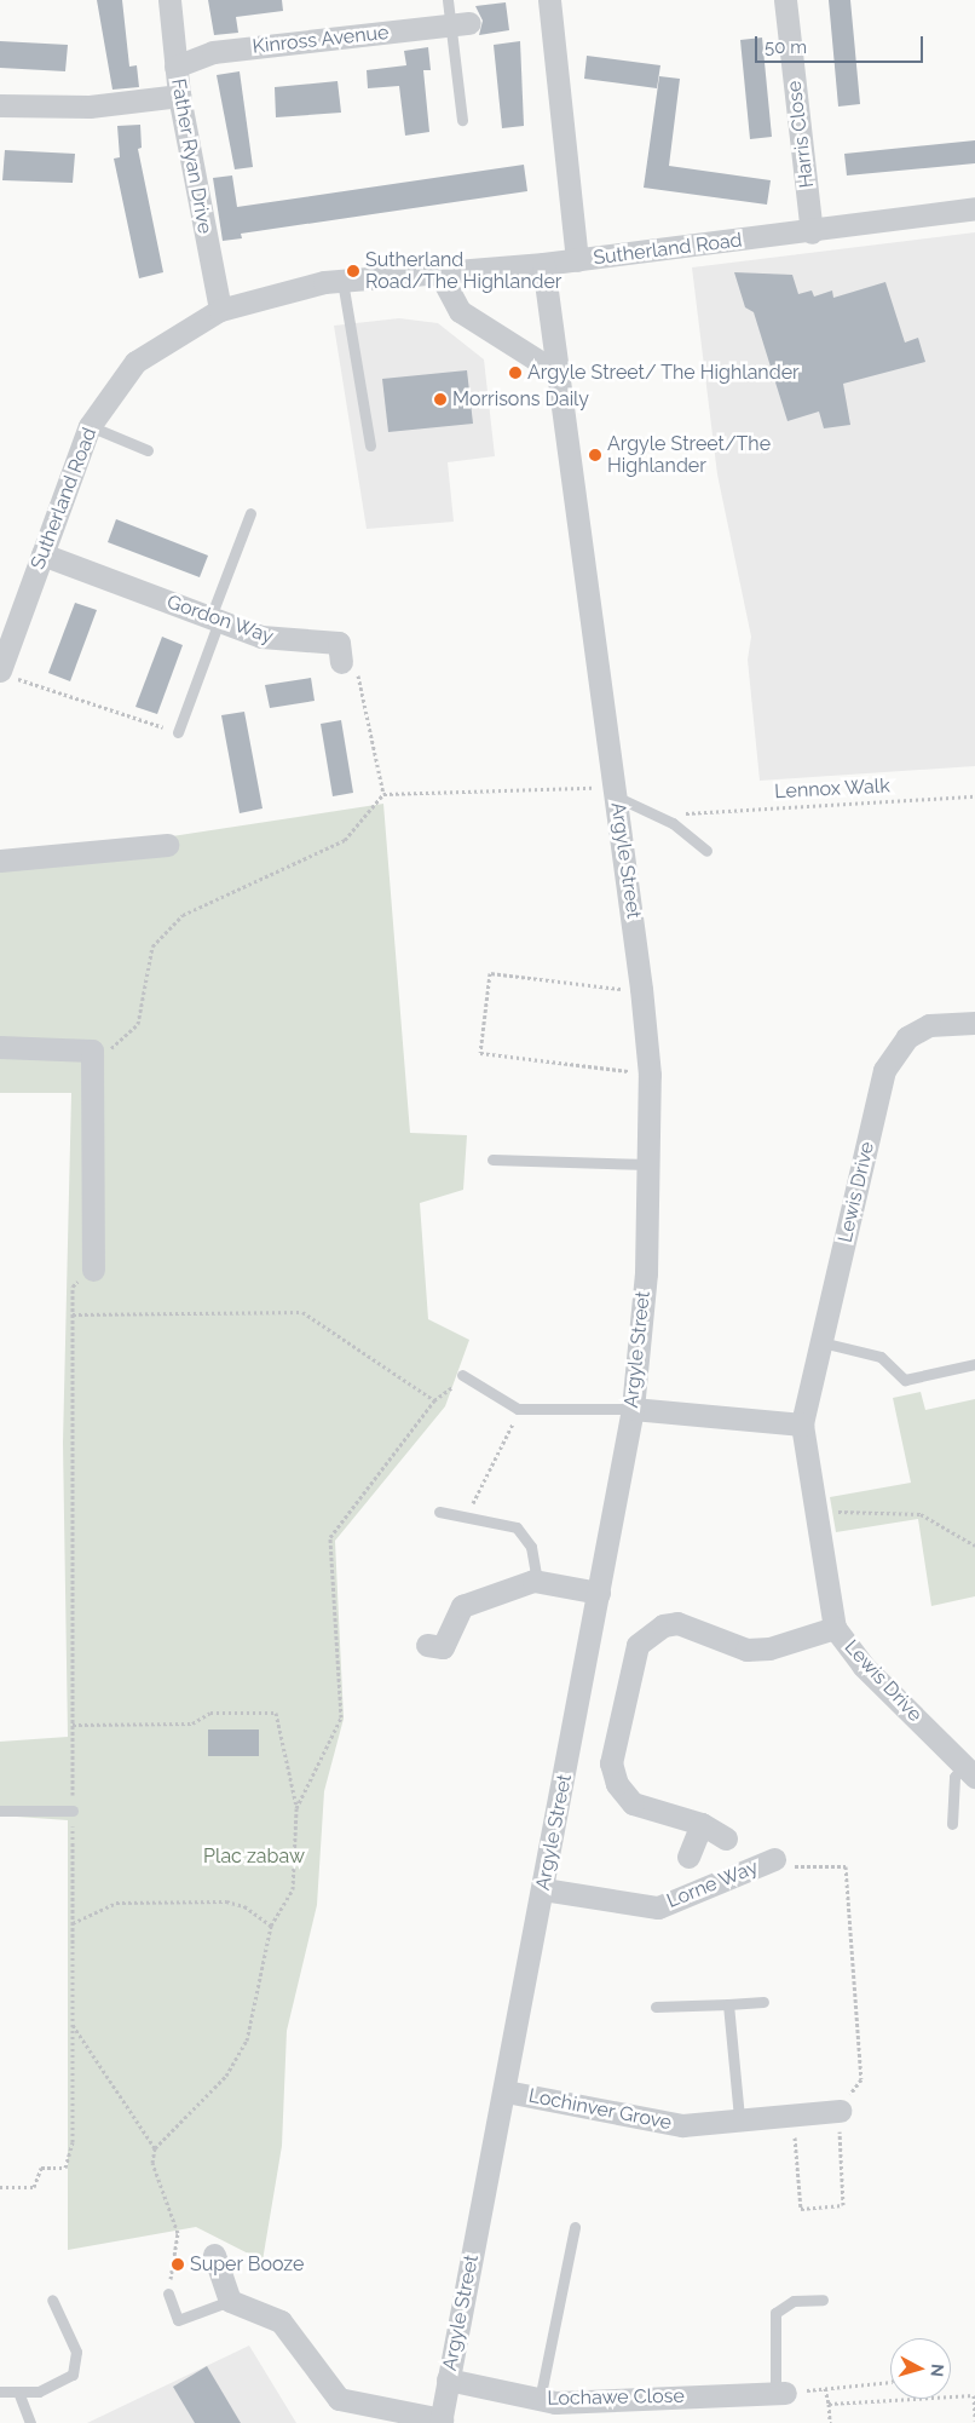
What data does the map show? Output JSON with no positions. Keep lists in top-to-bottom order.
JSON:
{
  "streets": {
    "street": [
      "Kinross Avenue",
      "Harris Close",
      "Father Ryan Drive",
      "Sutherland Road",
      "Gordon Way",
      "Argyle Street",
      "Lewis Drive",
      "Lorne Way",
      "Lochinver Grove",
      "Lochawe Close"
    ],
    "path": ["Lennox Walk"]
  },
  "crossings": [
    ["Kinross Avenue", "Father Ryan Drive"],
    ["Harris Close", "Sutherland Road"],
    ["Father Ryan Drive", "Sutherland Road"],
    ["Sutherland Road", "Gordon Way"],
    ["Sutherland Road", "Argyle Street"],
    ["Argyle Street", "Lorne Way"],
    ["Argyle Street", "Lochinver Grove"],
    ["Argyle Street", "Lochawe Close"]
  ],
  "parks": ["Plac zabaw"],
  "places": [
    "Sutherland Road/The Highlander",
    "Argyle Street/ The Highlander",
    "Morrisons Daily",
    "Argyle Street/The Highlander",
    "Super Booze"
  ],
  "scale_bar": "50 m",
  "north": "right"
}
